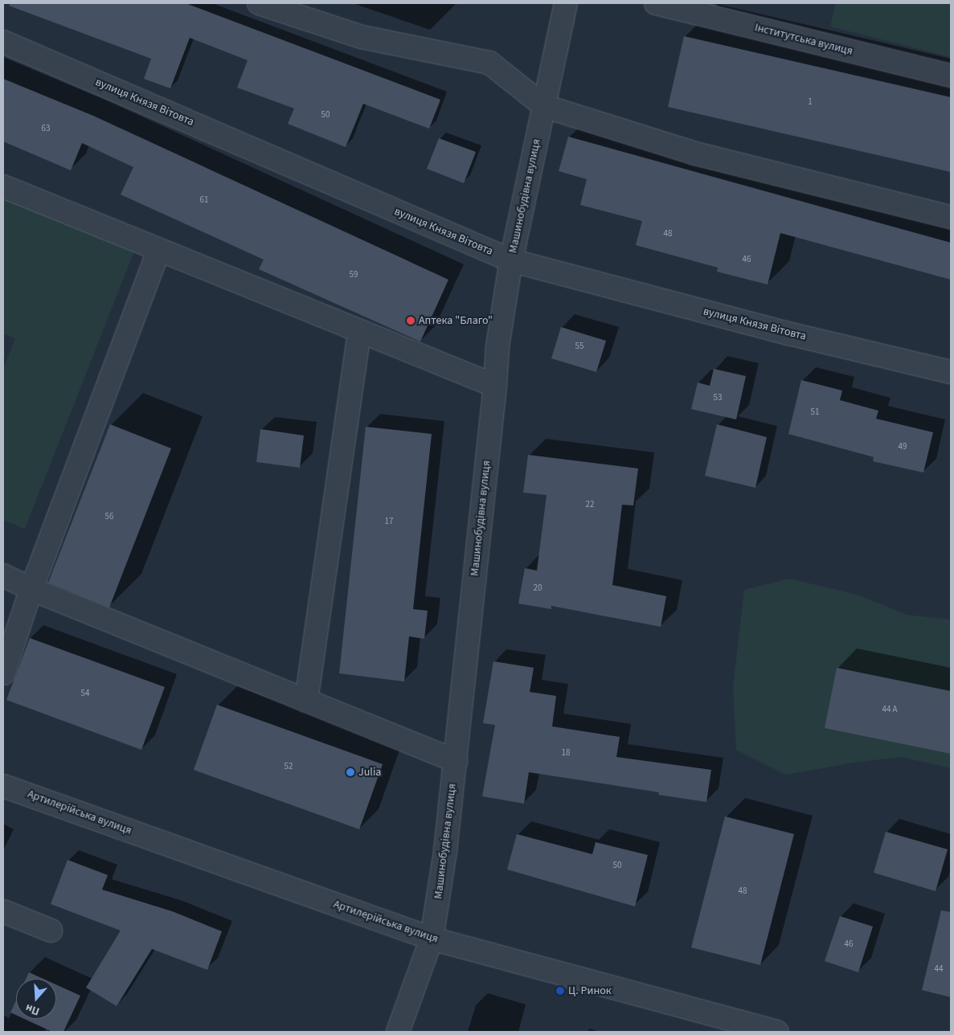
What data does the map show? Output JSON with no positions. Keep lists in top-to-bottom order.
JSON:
{
  "streets": {
    "street": [
      "Інститутська вулиця",
      "вулиця Князя Вітовта",
      "Машинобудівна вулиця",
      "Артилерійська вулиця"
    ]
  },
  "crossings": [
    ["вулиця Князя Вітовта", "Машинобудівна вулиця"],
    ["Машинобудівна вулиця", "Артилерійська вулиця"]
  ],
  "places": ["Аптека \"Благо\"", "Julia", "Ц. Ринок"],
  "house_numbers": [
    "1",
    "50",
    "63",
    "61",
    "48",
    "46",
    "59",
    "55",
    "53",
    "51",
    "49",
    "22",
    "56",
    "17",
    "20",
    "54",
    "44 А",
    "18",
    "52",
    "50",
    "48",
    "46",
    "44"
  ],
  "north": "bottom"
}
